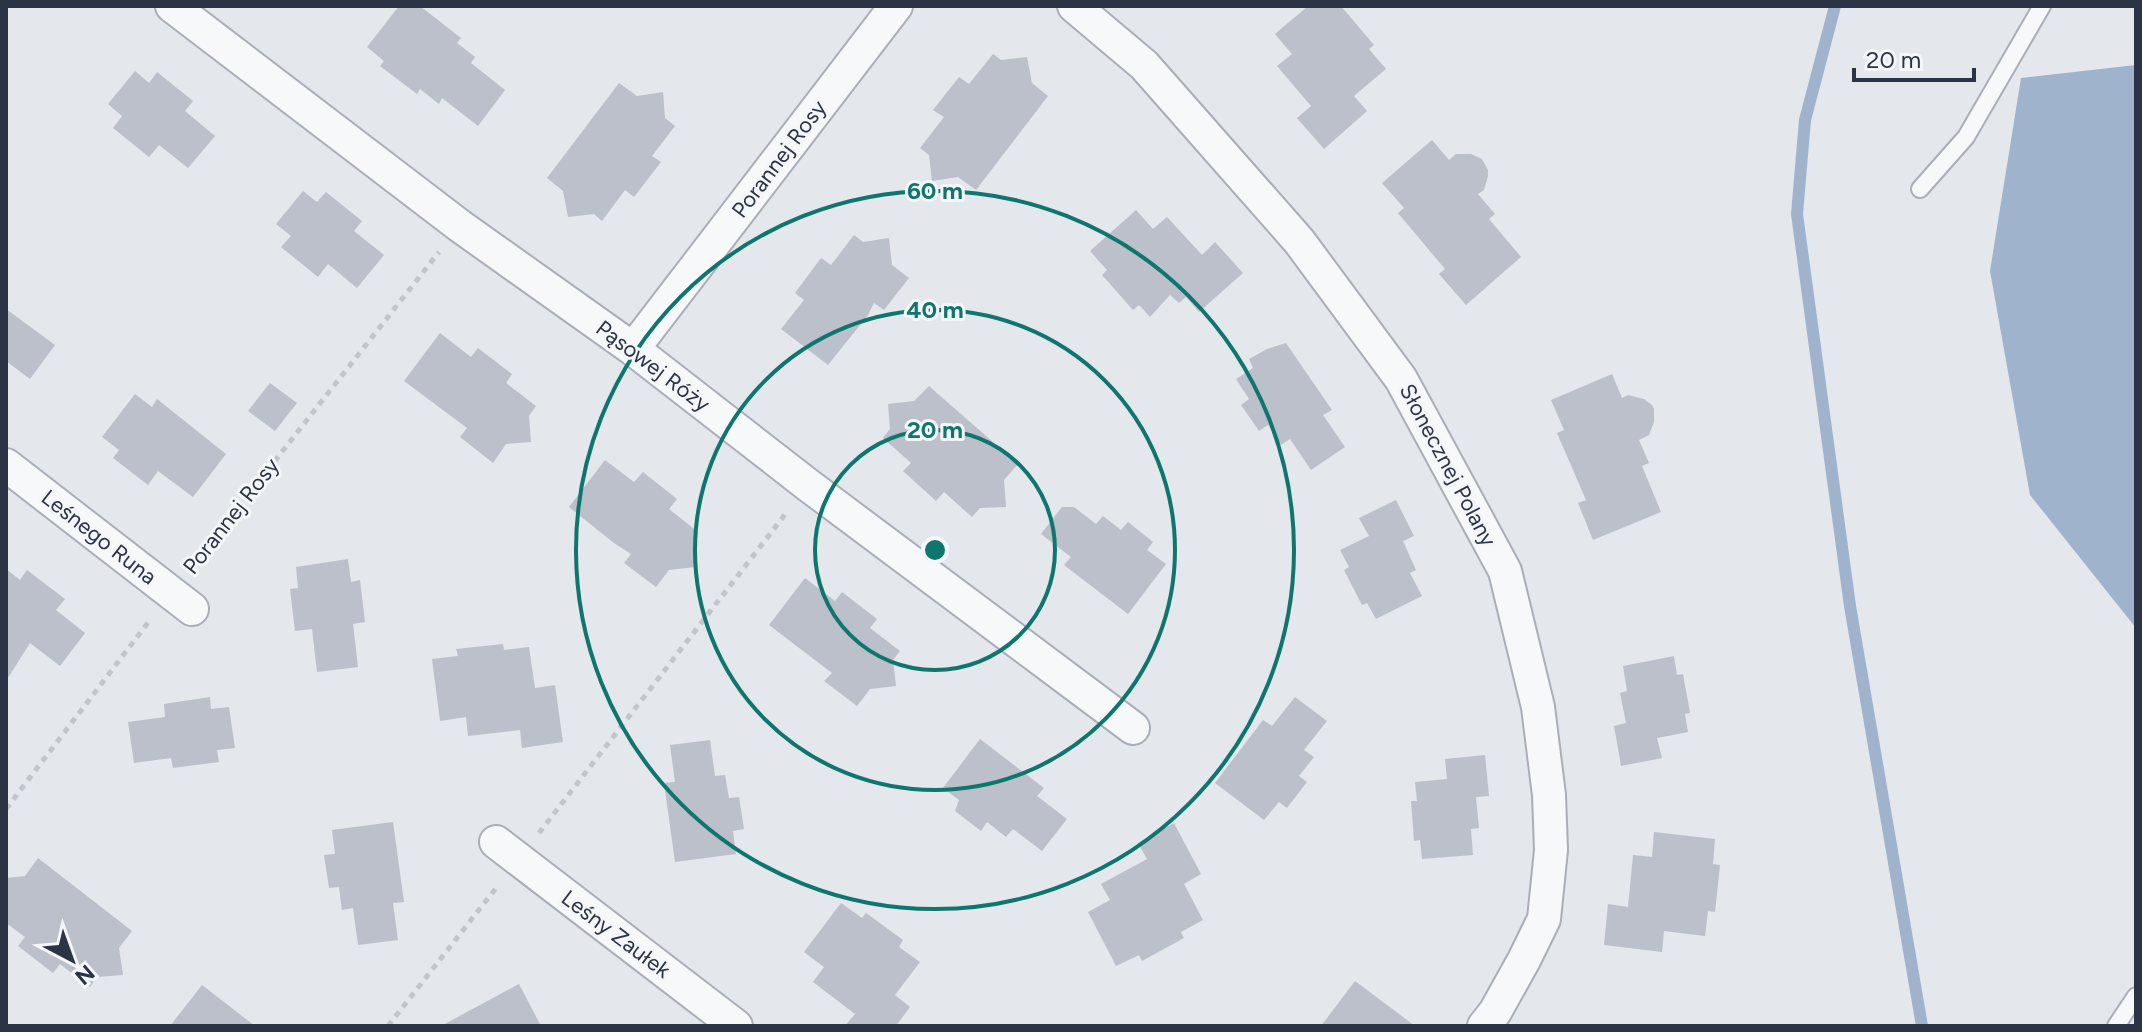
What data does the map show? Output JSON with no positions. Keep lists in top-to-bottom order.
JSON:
{
  "streets": {
    "street": [
      "Porannej Rosy",
      "Pąsowej Róży",
      "Słonecznej Polany",
      "Leśnego Runa",
      "Leśny Zaułek"
    ]
  },
  "crossings": [
    ["Porannej Rosy", "Pąsowej Róży"],
    ["Porannej Rosy", "Leśnego Runa"]
  ],
  "scale_bar": "20 m",
  "north": "bottom right",
  "rings": ["60 m", "40 m", "20 m"]
}
